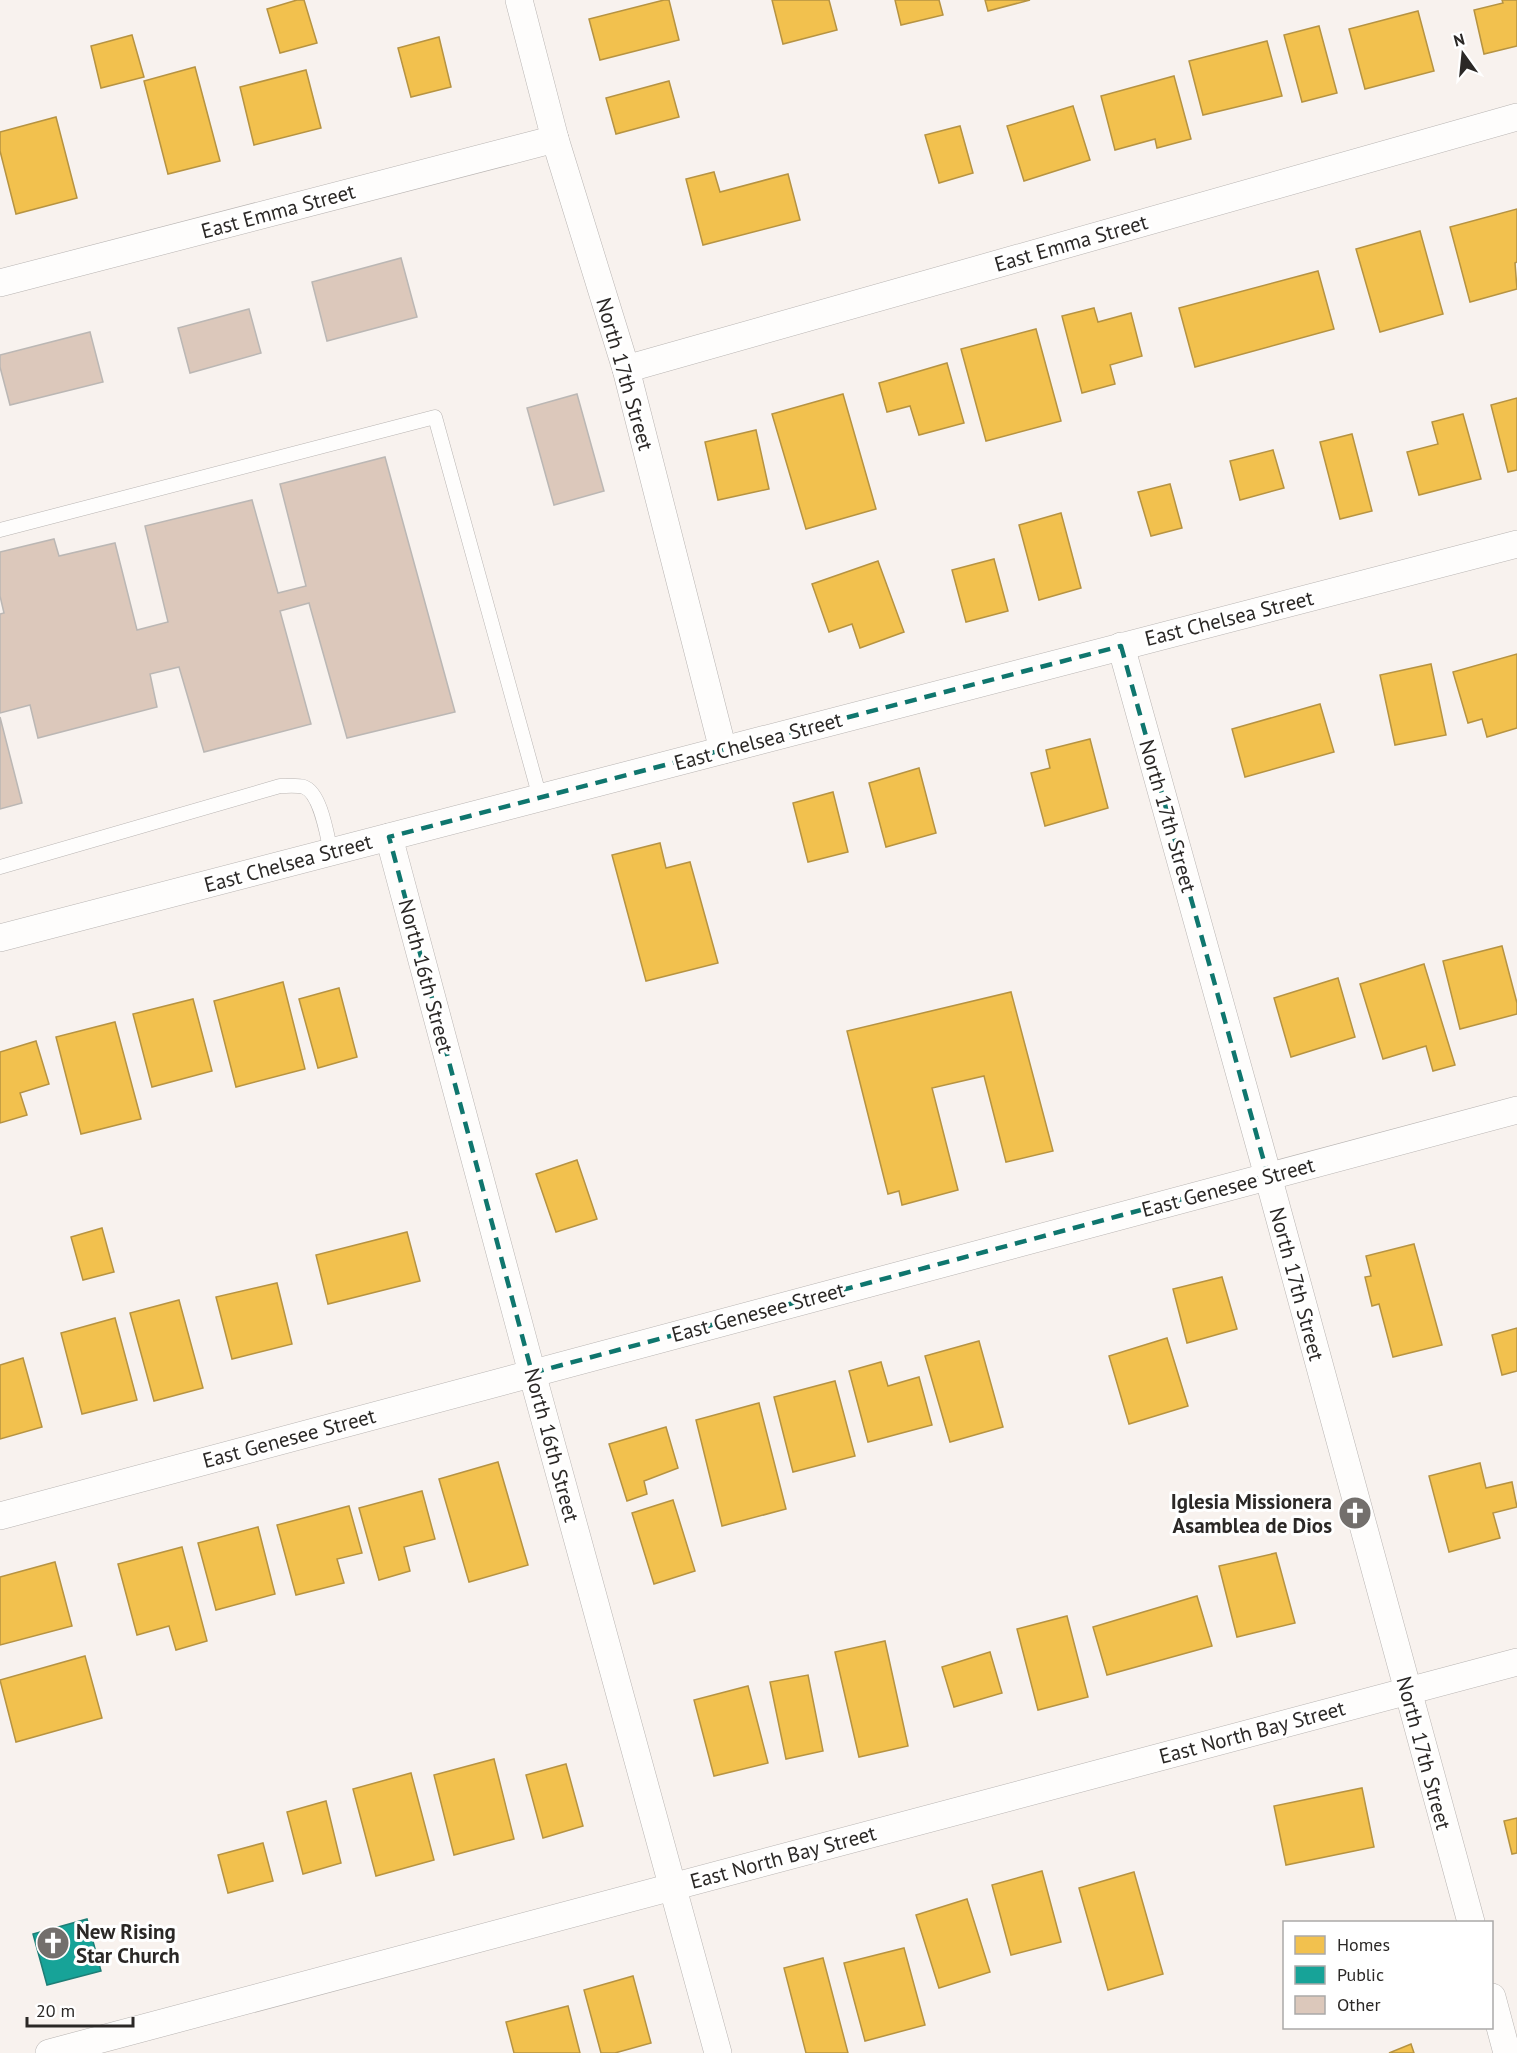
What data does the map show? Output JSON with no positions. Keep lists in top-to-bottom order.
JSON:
{
  "streets": {
    "street": [
      "East Emma Street",
      "North 17th Street",
      "East Chelsea Street",
      "North 16th Street",
      "East Genesee Street",
      "East North Bay Street"
    ]
  },
  "crossings": [
    ["East Emma Street", "North 17th Street"],
    ["North 17th Street", "East Chelsea Street"],
    ["North 17th Street", "East Genesee Street"],
    ["North 17th Street", "East North Bay Street"],
    ["East Chelsea Street", "North 16th Street"],
    ["North 16th Street", "East Genesee Street"],
    ["North 16th Street", "East North Bay Street"]
  ],
  "places": {
    "church": ["Iglesia Missionera Asamblea de Dios", "New Rising Star Church"]
  },
  "legend": ["Homes", "Public", "Other"],
  "scale_bar": "20 m",
  "north": "top"
}
